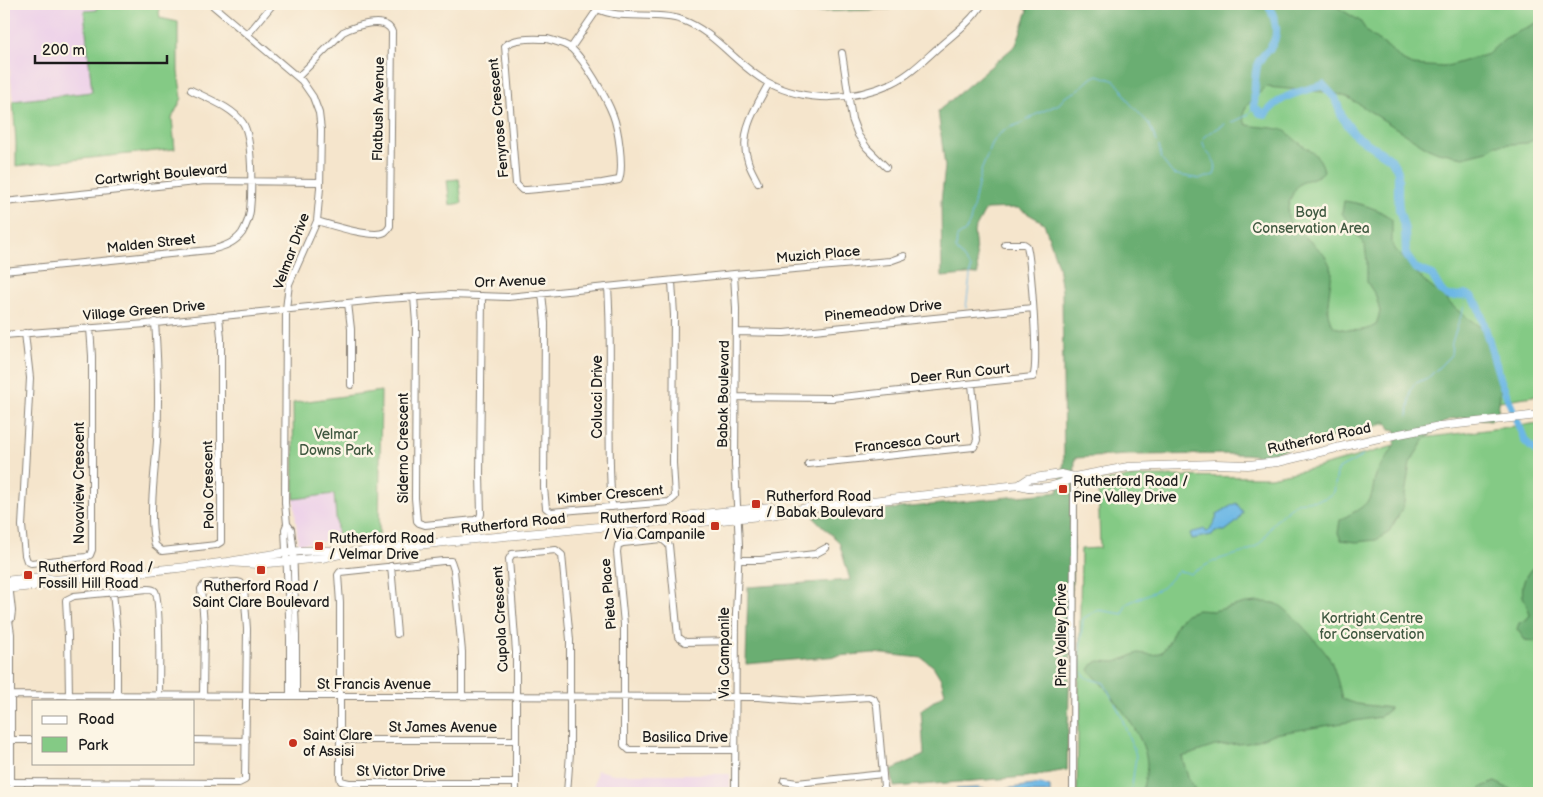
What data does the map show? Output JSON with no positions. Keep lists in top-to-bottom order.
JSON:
{
  "streets": {
    "main road": ["Rutherford Road"],
    "street": [
      "Flatbush Avenue",
      "Fenyrose Crescent",
      "Cartwright Boulevard",
      "Malden Street",
      "Velmar Drive",
      "Muzich Place",
      "Orr Avenue",
      "Village Green Drive",
      "Pinemeadow Drive",
      "Deer Run Court",
      "Babak Boulevard",
      "Colucci Drive",
      "Francesca Court",
      "Siderno Crescent",
      "Novaview Crescent",
      "Polo Crescent",
      "Kimber Crescent",
      "Pieta Place",
      "Cupola Crescent",
      "Pine Valley Drive",
      "Via Campanile",
      "St Francis Avenue",
      "St James Avenue",
      "Basilica Drive",
      "St Victor Drive"
    ]
  },
  "crossings": [
    ["Flatbush Avenue", "Velmar Drive"],
    ["Cartwright Boulevard", "Malden Street"],
    ["Cartwright Boulevard", "Velmar Drive"],
    ["Velmar Drive", "Orr Avenue"],
    ["Velmar Drive", "Village Green Drive"],
    ["Velmar Drive", "Rutherford Road"],
    ["Velmar Drive", "St Francis Avenue"],
    ["Muzich Place", "Orr Avenue"],
    ["Muzich Place", "Babak Boulevard"],
    ["Orr Avenue", "Village Green Drive"],
    ["Orr Avenue", "Babak Boulevard"],
    ["Orr Avenue", "Colucci Drive"],
    ["Orr Avenue", "Siderno Crescent"],
    ["Orr Avenue", "Kimber Crescent"],
    ["Village Green Drive", "Novaview Crescent"],
    ["Village Green Drive", "Polo Crescent"],
    ["Pinemeadow Drive", "Deer Run Court"],
    ["Pinemeadow Drive", "Babak Boulevard"],
    ["Deer Run Court", "Babak Boulevard"],
    ["Deer Run Court", "Francesca Court"],
    ["Babak Boulevard", "Rutherford Road"],
    ["Babak Boulevard", "Via Campanile"],
    ["Colucci Drive", "Kimber Crescent"],
    ["Rutherford Road", "Pine Valley Drive"],
    ["Rutherford Road", "Via Campanile"],
    ["Pieta Place", "Via Campanile"],
    ["Pieta Place", "St Francis Avenue"],
    ["Pieta Place", "Basilica Drive"],
    ["Cupola Crescent", "St Francis Avenue"],
    ["Via Campanile", "St Francis Avenue"],
    ["Via Campanile", "Basilica Drive"],
    ["St Francis Avenue", "Basilica Drive"],
    ["St Francis Avenue", "St Victor Drive"],
    ["St James Avenue", "St Victor Drive"]
  ],
  "parks": ["Boyd Conservation Area", "Velmar Downs Park", "Kortright Centre for Conservation"],
  "places": {
    "transit": [
      "Rutherford Road / Pine Valley Drive",
      "Rutherford Road / Babak Boulevard",
      "Rutherford Road / Via Campanile",
      "Rutherford Road / Velmar Drive",
      "Rutherford Road / Saint Clare Boulevard",
      "Rutherford Road / Fossill Hill Road"
    ],
    "other": ["Saint Clare of Assisi"]
  },
  "legend": ["Road", "Park"],
  "scale_bar": "200 m"
}
